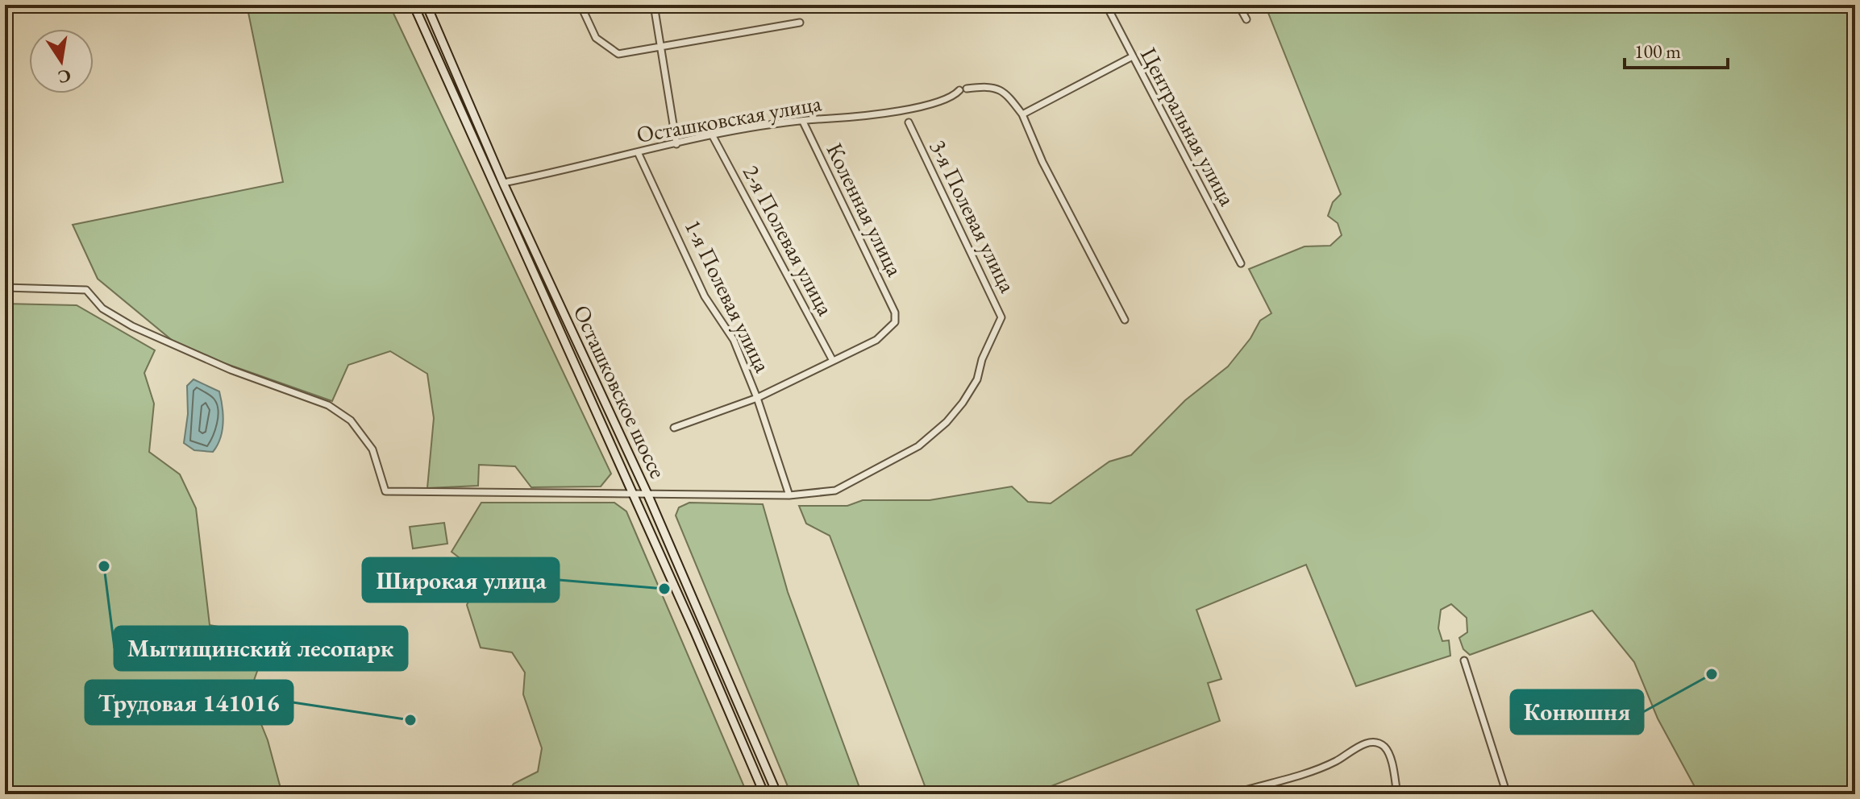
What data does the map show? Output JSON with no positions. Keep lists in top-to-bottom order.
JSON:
{
  "streets": {
    "main road": ["Осташковское шоссе"],
    "street": [
      "Осташковская улица",
      "Центральная улица",
      "Коленная улица",
      "3-я Полевая улица",
      "2-я Полевая улица",
      "1-я Полевая улица"
    ]
  },
  "crossings": [
    ["Осташковская улица", "Коленная улица"],
    ["Осташковская улица", "2-я Полевая улица"],
    ["Осташковская улица", "1-я Полевая улица"],
    ["Осташковская улица", "Осташковское шоссе"],
    ["Коленная улица", "2-я Полевая улица"],
    ["3-я Полевая улица", "1-я Полевая улица"]
  ],
  "places": [
    "Мытищинский лесопарк",
    "Широкая улица",
    "Конюшня",
    "Трудовая 141016"
  ],
  "scale_bar": "100 m",
  "north": "bottom"
}
